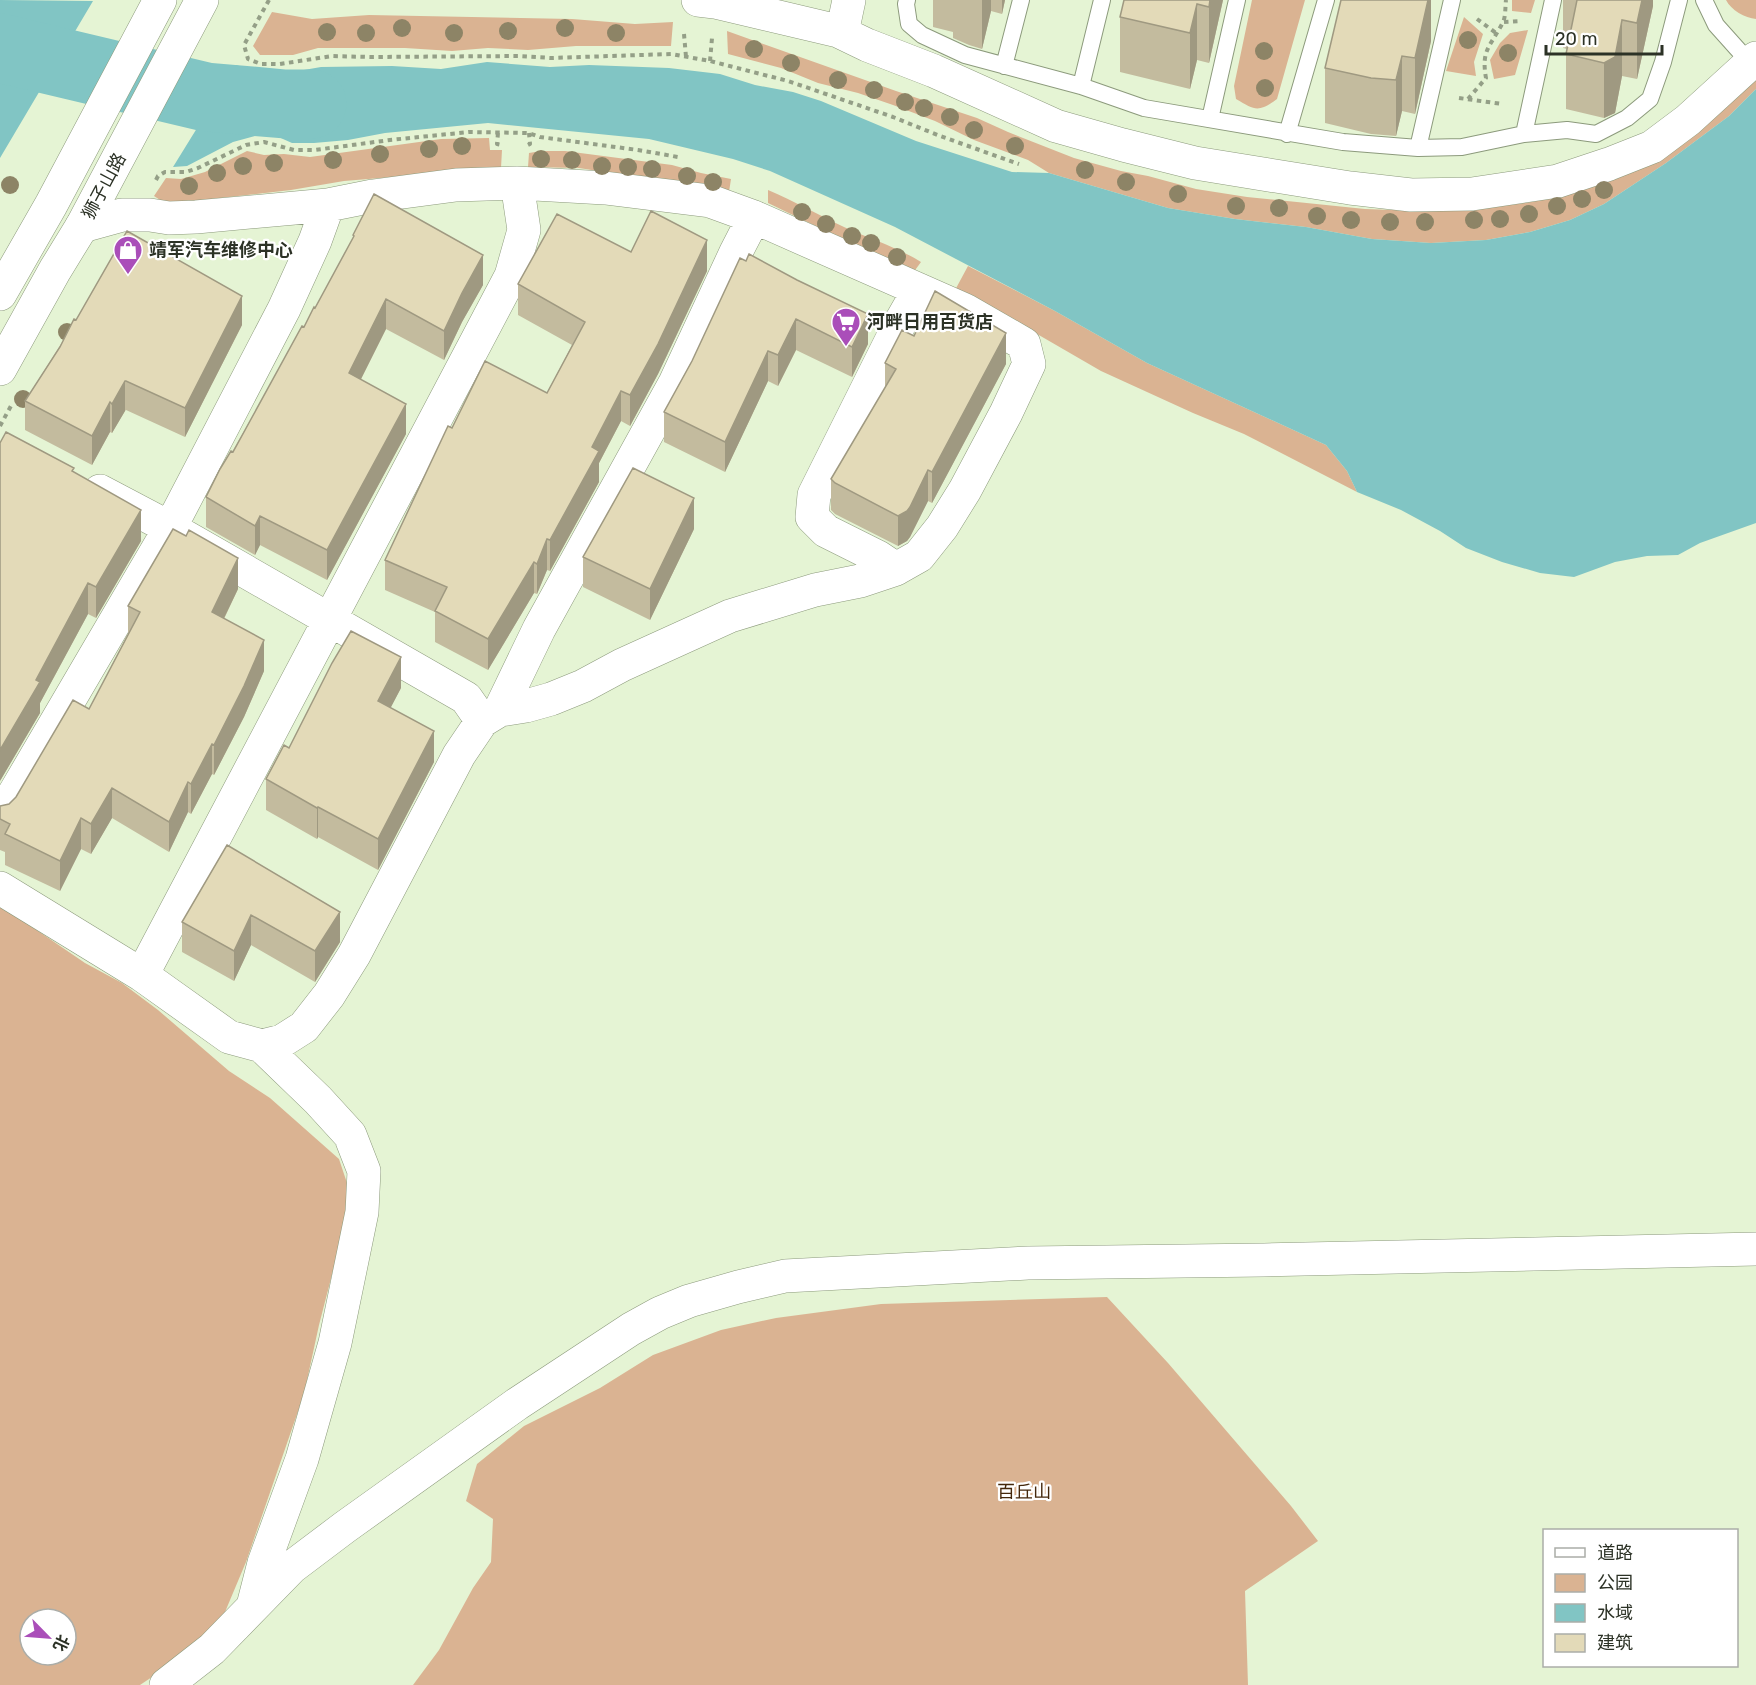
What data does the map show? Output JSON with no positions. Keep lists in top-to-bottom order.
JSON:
{
  "streets": {
    "street": ["狮子山路"]
  },
  "parks": ["百丘山"],
  "places": {
    "shop": ["靖军汽车维修中心"],
    "supermarket": ["河畔日用百货店"]
  },
  "legend": [
    "道路",
    "公园",
    "水域",
    "建筑"
  ],
  "scale_bar": "20 m",
  "north": "bottom right"
}
